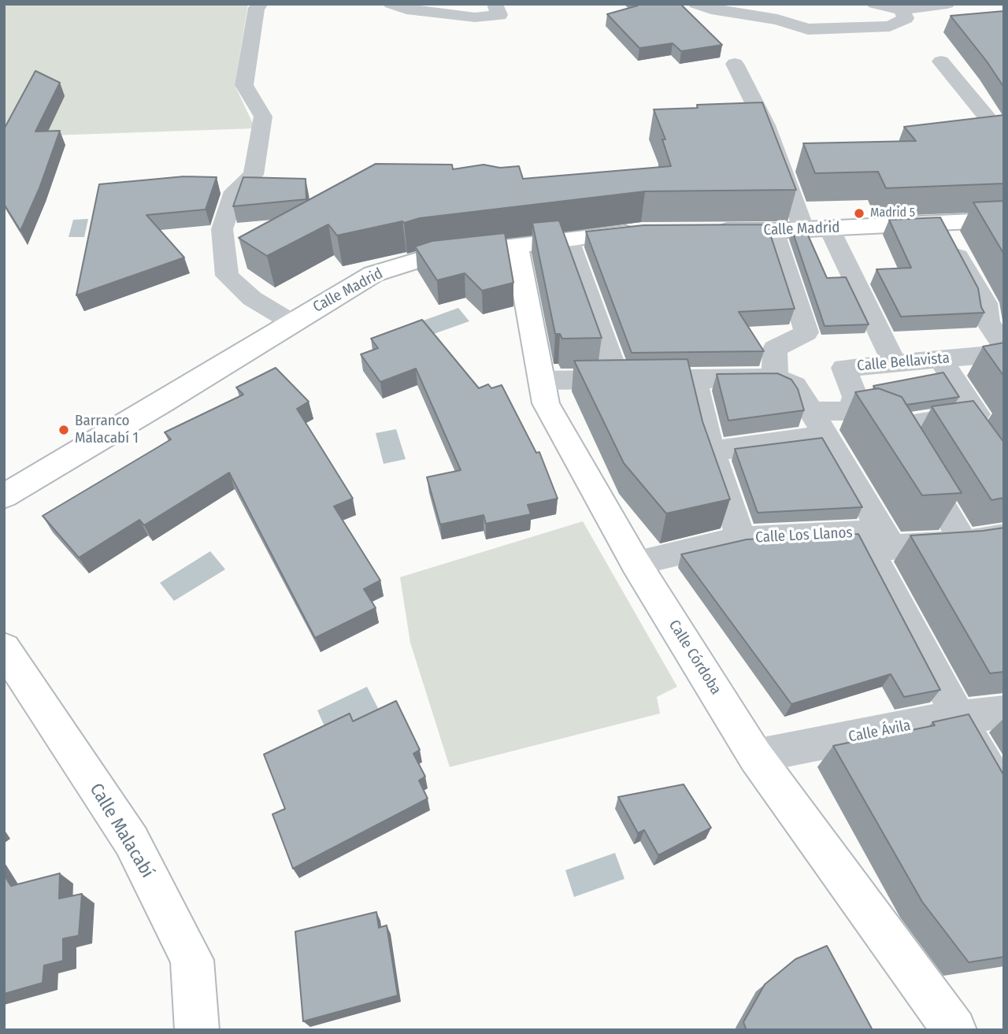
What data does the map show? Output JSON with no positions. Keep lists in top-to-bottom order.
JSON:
{
  "streets": {
    "street": [
      "Calle Madrid",
      "Calle Bellavista",
      "Calle Los Llanos",
      "Calle Córdoba",
      "Calle Ávila",
      "Calle Malacabí"
    ]
  },
  "crossings": [
    ["Calle Madrid", "Calle Córdoba"],
    ["Calle Los Llanos", "Calle Córdoba"],
    ["Calle Córdoba", "Calle Ávila"]
  ],
  "places": ["Madrid 5", "Barranco Malacabí 1"]
}
